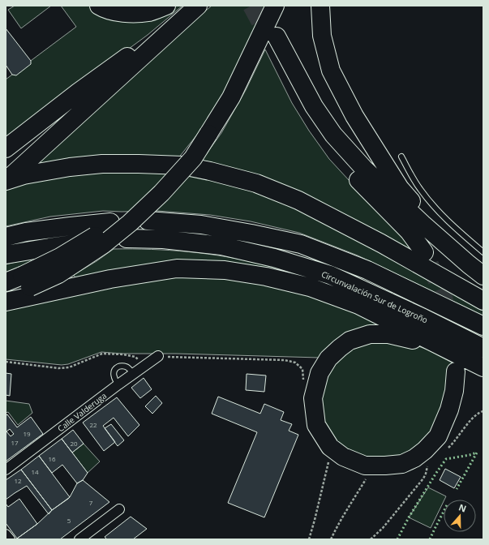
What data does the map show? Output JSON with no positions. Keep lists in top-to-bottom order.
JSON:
{
  "streets": {
    "highway": ["Circunvalación Sur de Logroño"],
    "street": ["Calle Valderuga"]
  },
  "house_numbers": [
    "22",
    "19",
    "17",
    "20",
    "16",
    "14",
    "12",
    "7",
    "5"
  ],
  "north": "top"
}
